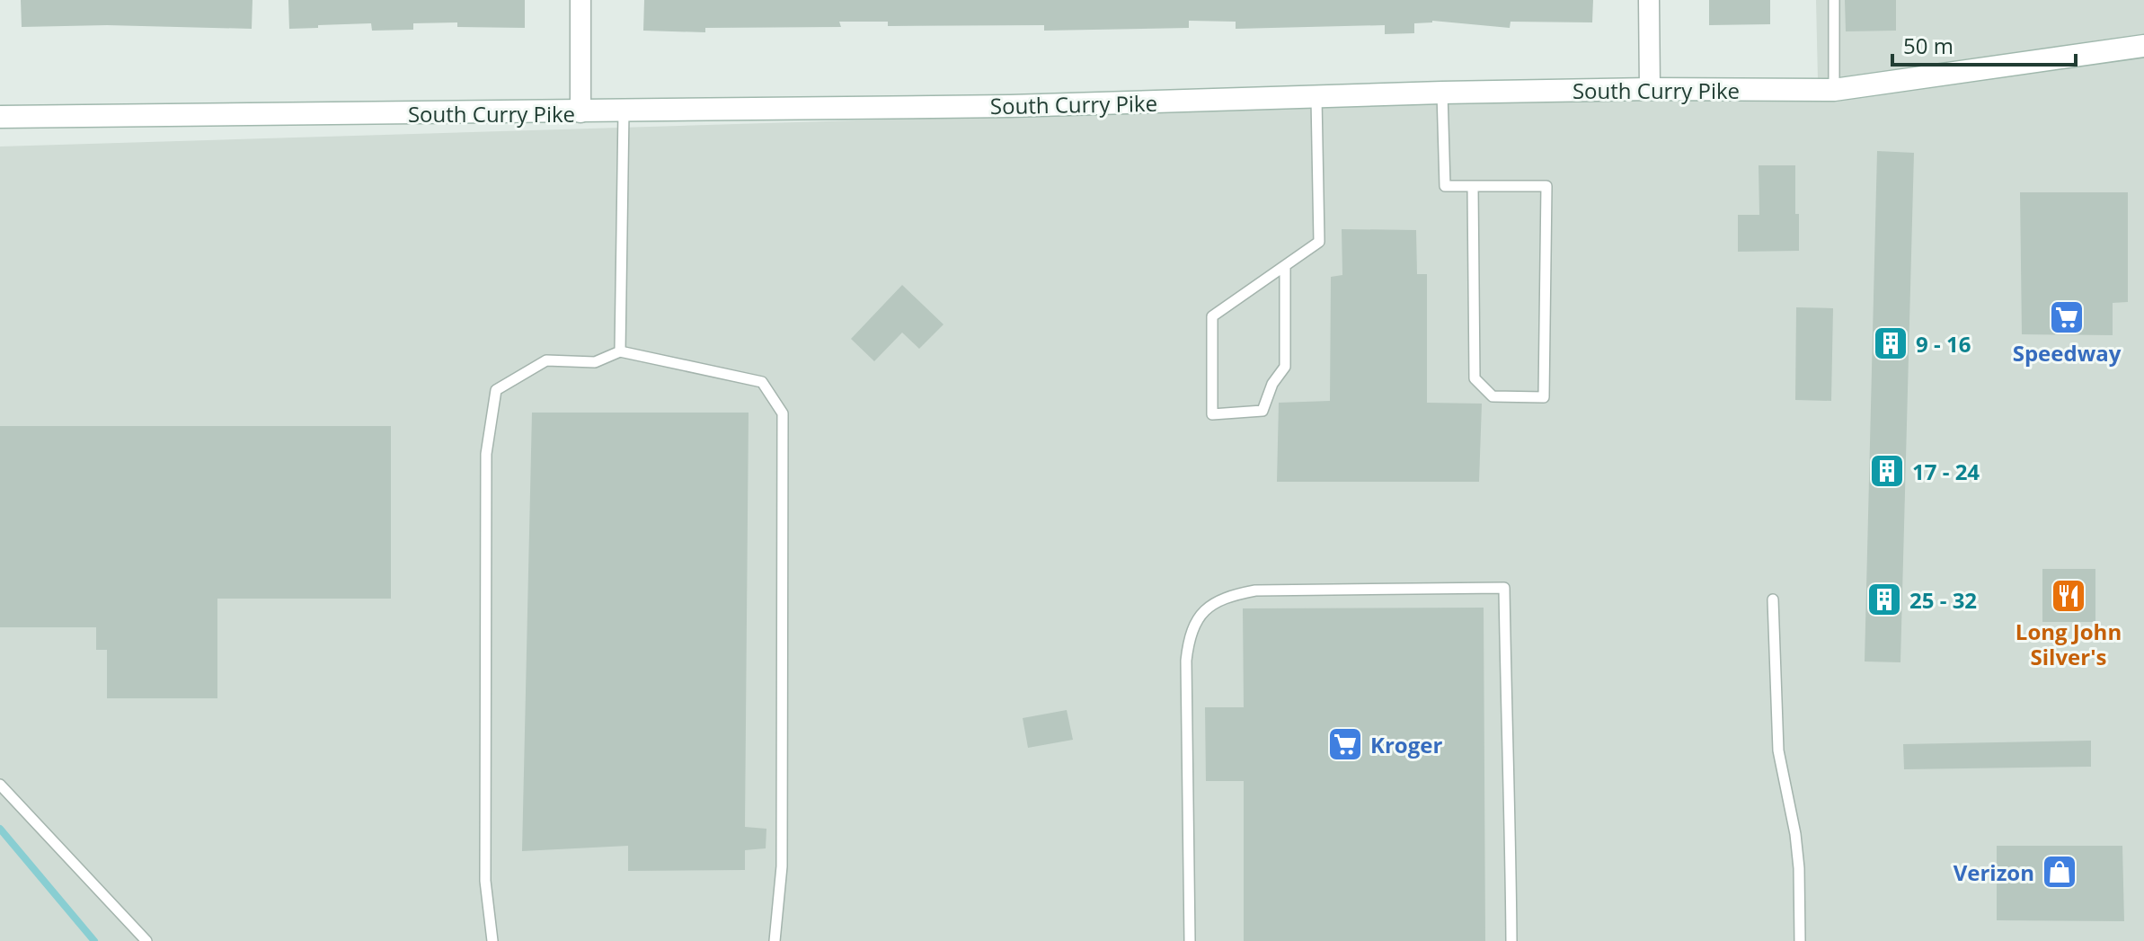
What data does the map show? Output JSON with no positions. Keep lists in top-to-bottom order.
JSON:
{
  "streets": {
    "main road": ["South Curry Pike"]
  },
  "places": {
    "supermarket": ["Speedway", "Kroger"],
    "building": ["9 - 16", "17 - 24", "25 - 32"],
    "restaurant": ["Long John Silver's"],
    "shop": ["Verizon"]
  },
  "scale_bar": "50 m"
}
